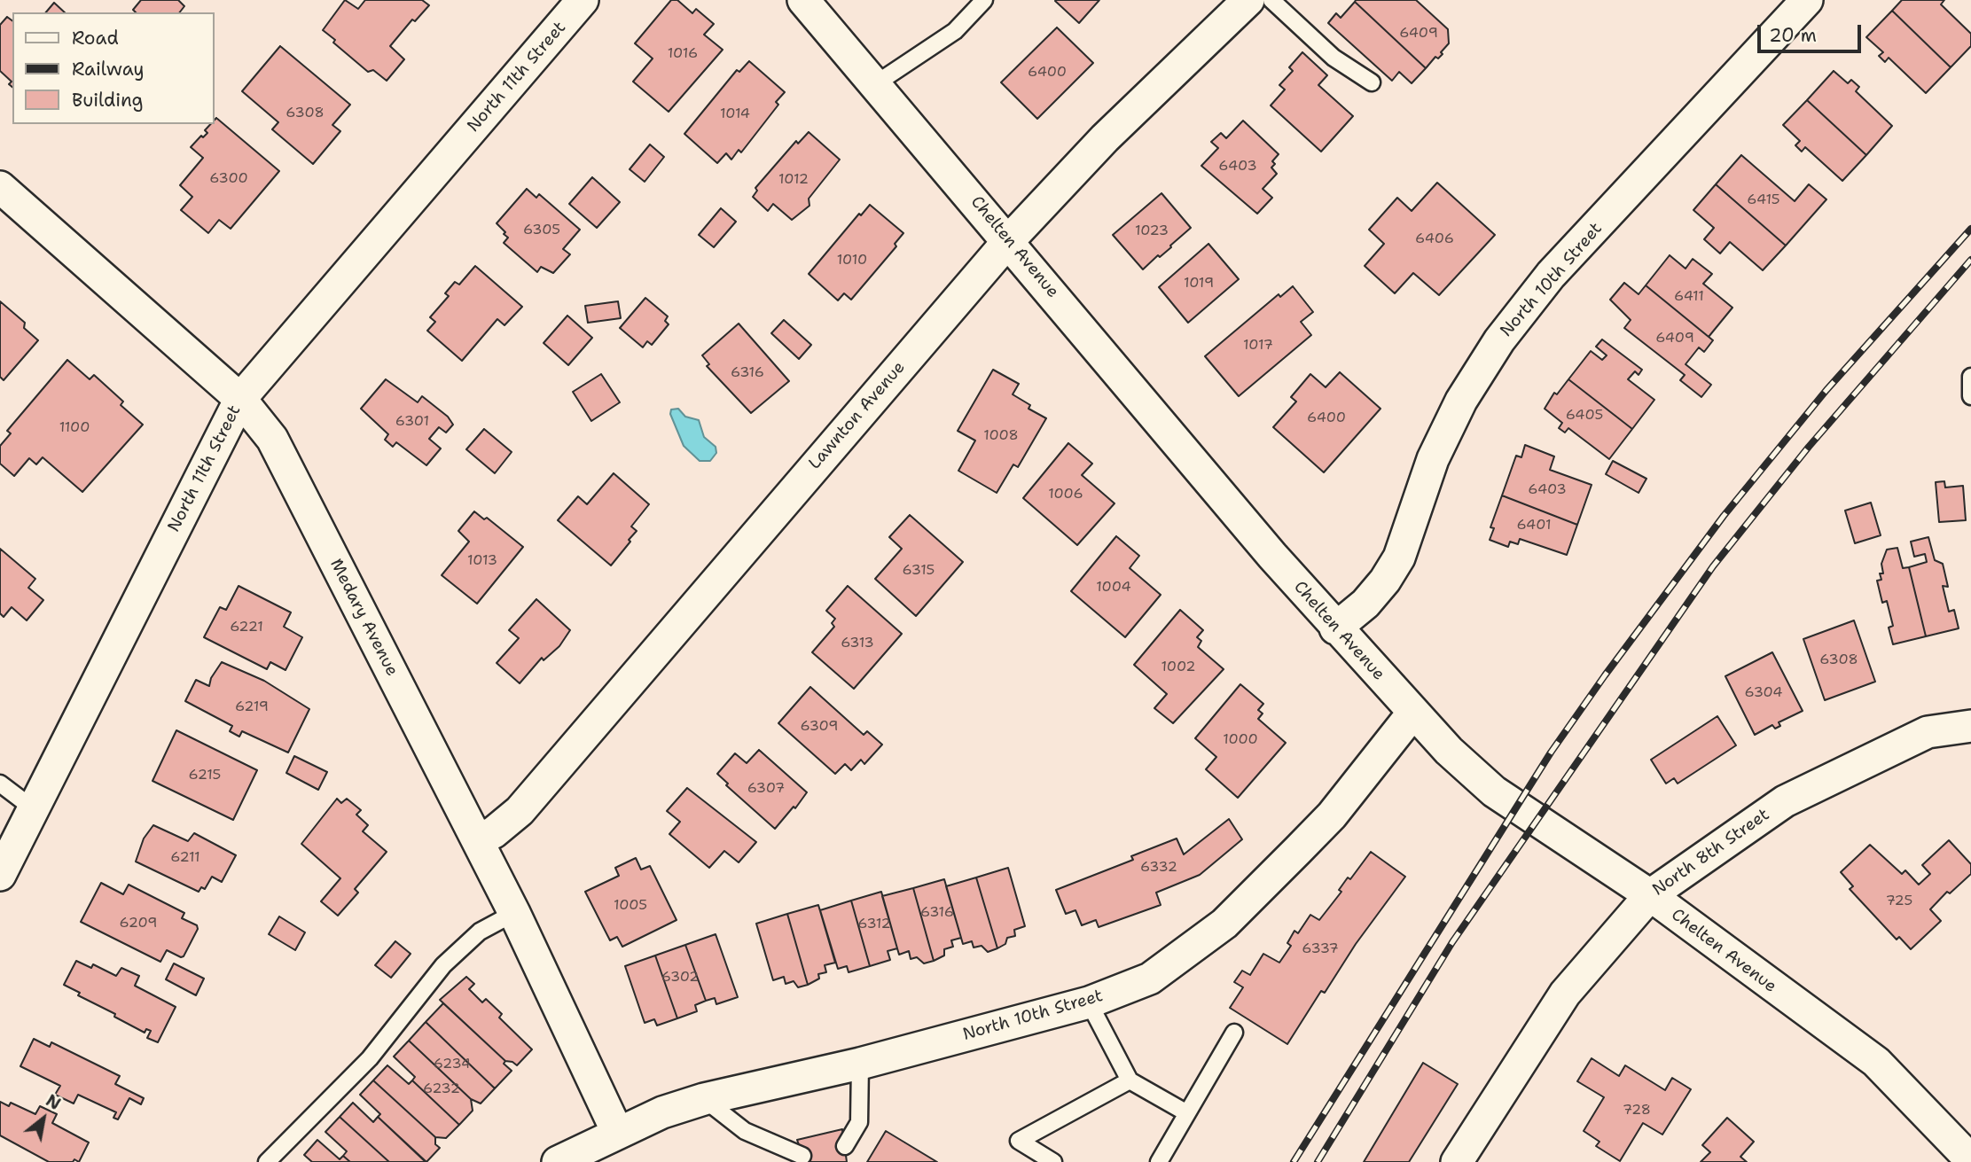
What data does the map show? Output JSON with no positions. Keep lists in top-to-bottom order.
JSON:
{
  "streets": {
    "street": [
      "North 11th Street",
      "Chelten Avenue",
      "North 10th Street",
      "Lawnton Avenue",
      "Medary Avenue",
      "North 8th Street"
    ]
  },
  "crossings": [
    ["North 11th Street", "Medary Avenue"],
    ["Chelten Avenue", "North 10th Street"],
    ["Chelten Avenue", "Lawnton Avenue"],
    ["Chelten Avenue", "North 8th Street"],
    ["North 10th Street", "Medary Avenue"],
    ["Lawnton Avenue", "Medary Avenue"]
  ],
  "house_numbers": [
    "6409",
    "1016",
    "6400",
    "6308",
    "1014",
    "6403",
    "6300",
    "1012",
    "6415",
    "6305",
    "1023",
    "6406",
    "1010",
    "1019",
    "6411",
    "6409",
    "1017",
    "6316",
    "6405",
    "6400",
    "6301",
    "1100",
    "1008",
    "6403",
    "1006",
    "6401",
    "1013",
    "6315",
    "1004",
    "6221",
    "6313",
    "6308",
    "1002",
    "6304",
    "6219",
    "6309",
    "1000",
    "6215",
    "6307",
    "6211",
    "6332",
    "725",
    "1005",
    "6316",
    "6209",
    "6312",
    "6337",
    "6302",
    "6234",
    "6232",
    "728"
  ],
  "legend": ["Road", "Railway", "Building"],
  "scale_bar": "20 m",
  "north": "top right"
}
